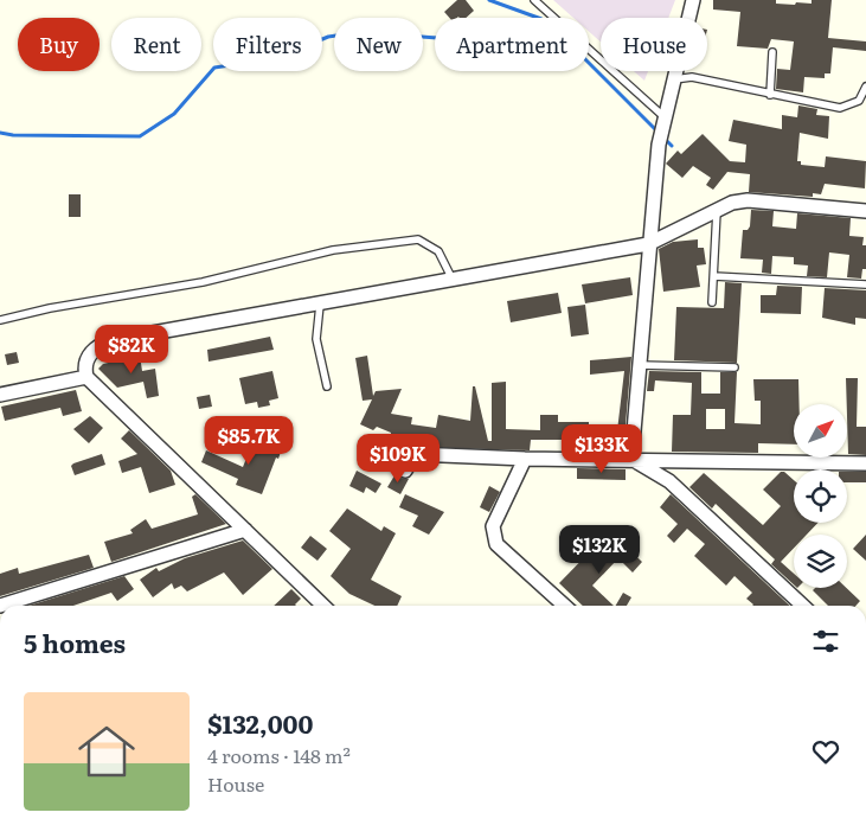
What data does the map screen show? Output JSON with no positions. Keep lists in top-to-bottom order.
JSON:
{
  "north": "top right",
  "page": {
    "chip": [
      "Buy",
      "Rent",
      "Filters",
      "New",
      "Apartment",
      "House"
    ],
    "price": [
      "$82K",
      "$85.7K",
      "$133K",
      "$109K",
      "$132K"
    ],
    "heading": "5 homes",
    "list": [
      {
        "name": "$132,000",
        "note": "4 rooms · 148 m² · House"
      }
    ]
  }
}
